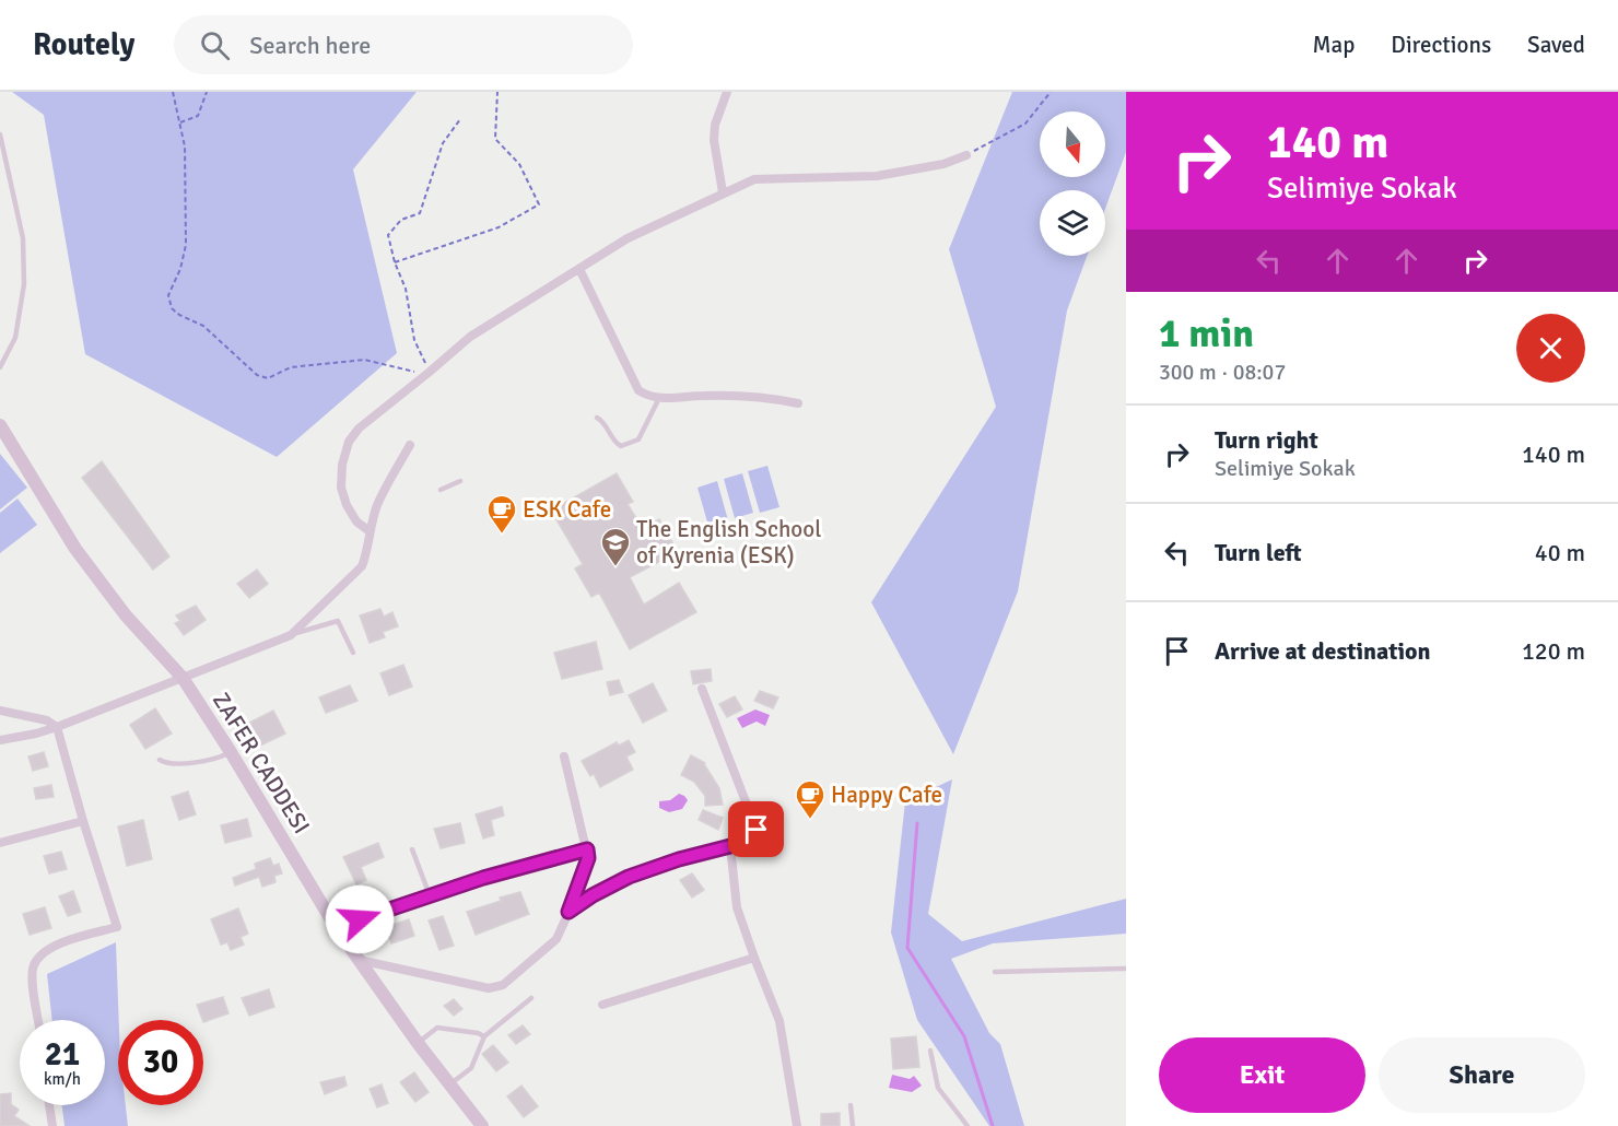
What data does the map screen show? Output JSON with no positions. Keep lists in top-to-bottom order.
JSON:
{
  "streets": {
    "street": ["ZAFER CADDESI"]
  },
  "places": {
    "cafe": ["ESK Cafe", "Happy Cafe"],
    "school or university": ["The English School of Kyrenia (ESK)"]
  },
  "north": "bottom",
  "page": {
    "header": "Routely",
    "search": "Search here",
    "nav": ["Map", "Directions", "Saved"],
    "turn": ["140 m", "Selimiye Sokak"],
    "heading": ["1 min", "300 m · 08:07"],
    "list": [
      {
        "name": "Turn right",
        "note": "Selimiye Sokak",
        "value": "140 m"
      },
      {
        "name": "Turn left",
        "value": "40 m"
      },
      {
        "name": "Arrive at destination",
        "value": "120 m"
      }
    ],
    "speed": "21 km/h",
    "limit": "30",
    "buttons": ["Exit", "Share"]
  }
}
